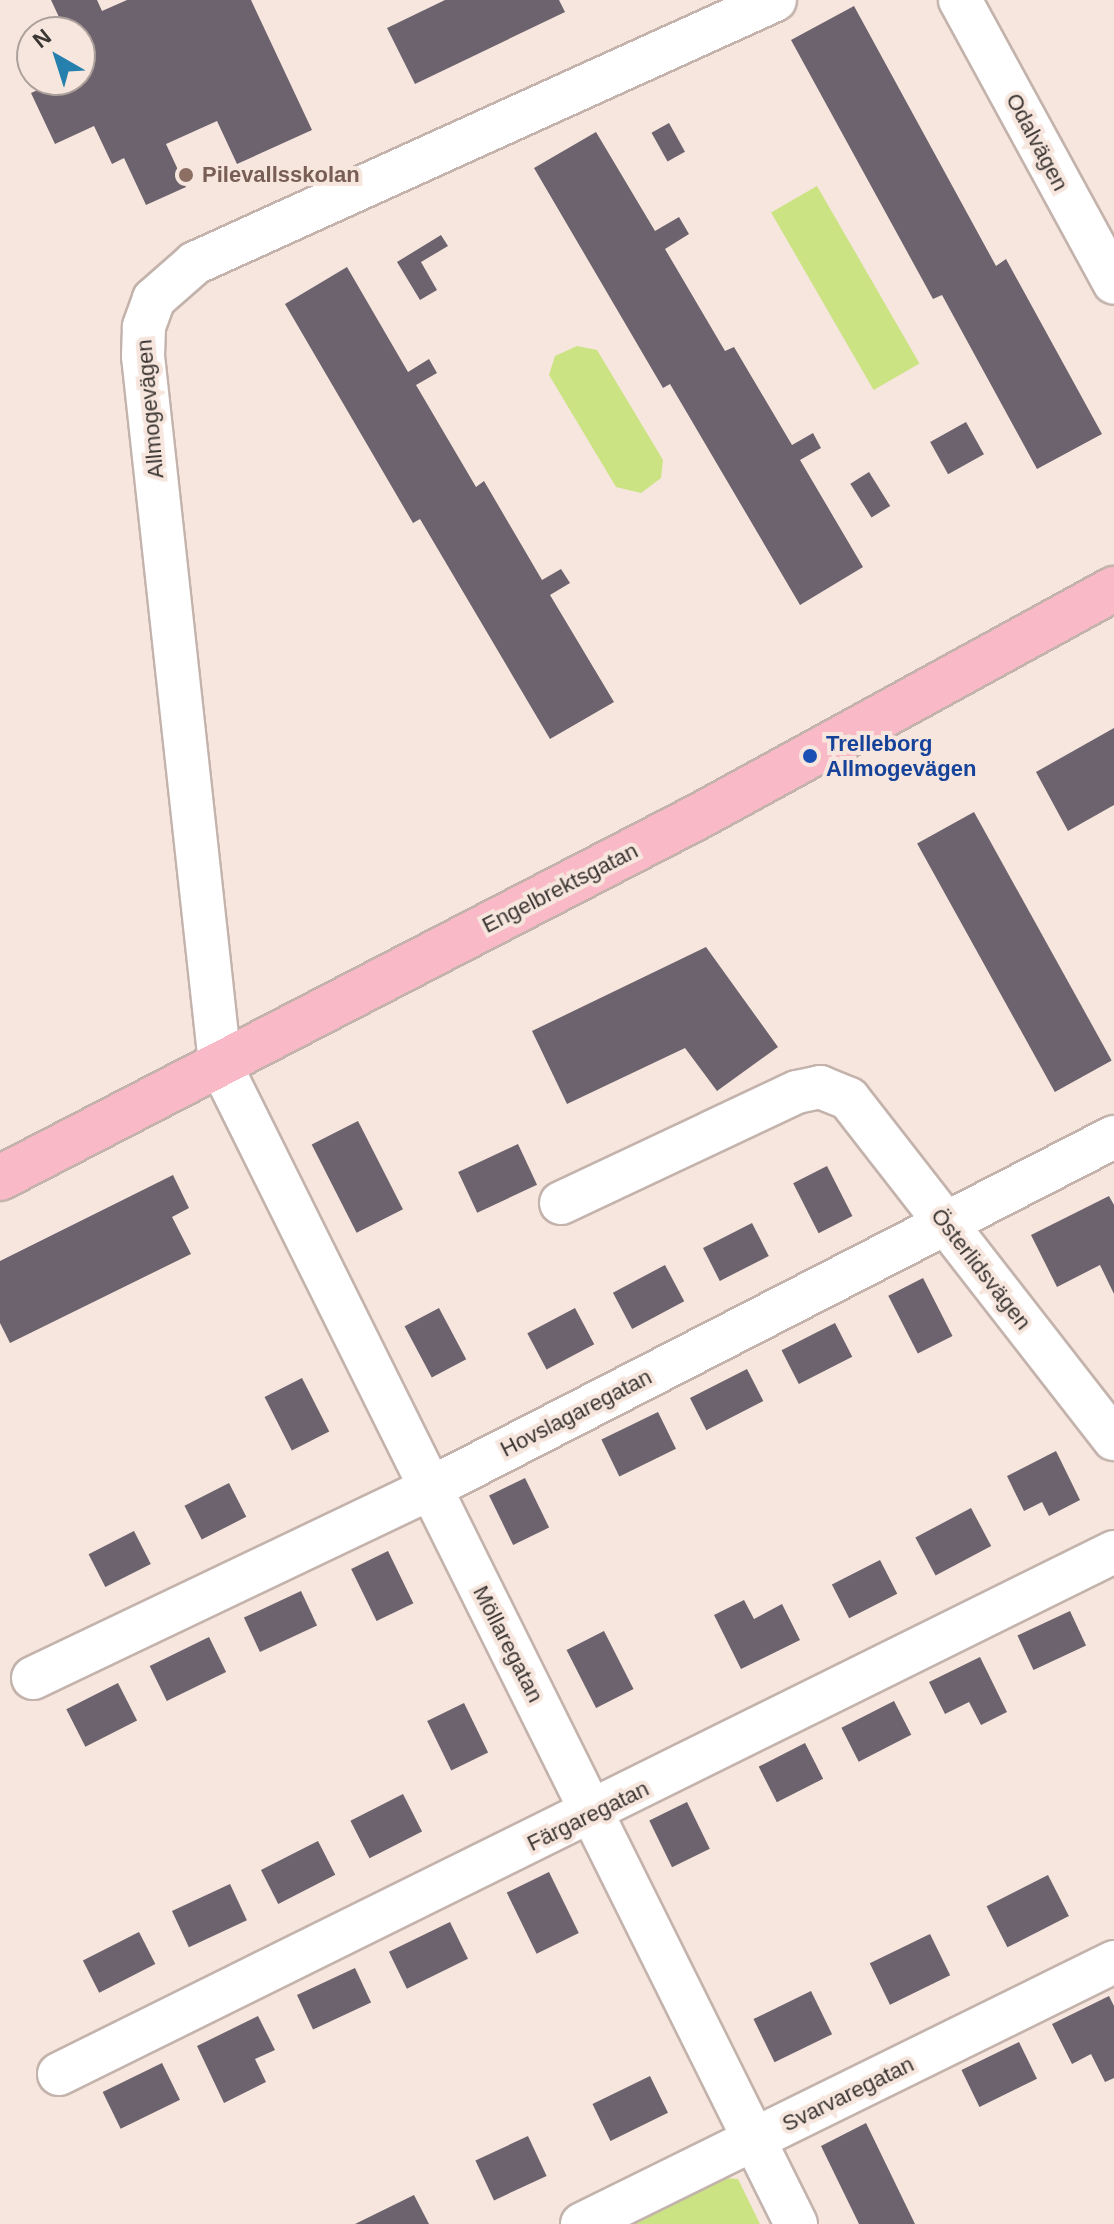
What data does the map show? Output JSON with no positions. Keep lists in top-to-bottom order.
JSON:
{
  "streets": {
    "main road": ["Engelbrektsgatan"],
    "street": [
      "Odalvägen",
      "Allmogevägen",
      "Österlidsvägen",
      "Hovslagaregatan",
      "Möllaregatan",
      "Färgaregatan",
      "Svarvaregatan"
    ]
  },
  "crossings": [
    ["Allmogevägen", "Engelbrektsgatan"],
    ["Allmogevägen", "Möllaregatan"],
    ["Engelbrektsgatan", "Möllaregatan"],
    ["Österlidsvägen", "Hovslagaregatan"],
    ["Hovslagaregatan", "Möllaregatan"],
    ["Möllaregatan", "Färgaregatan"],
    ["Möllaregatan", "Svarvaregatan"]
  ],
  "places": ["Pilevallsskolan", "Trelleborg Allmogevägen"],
  "north": "top left"
}
